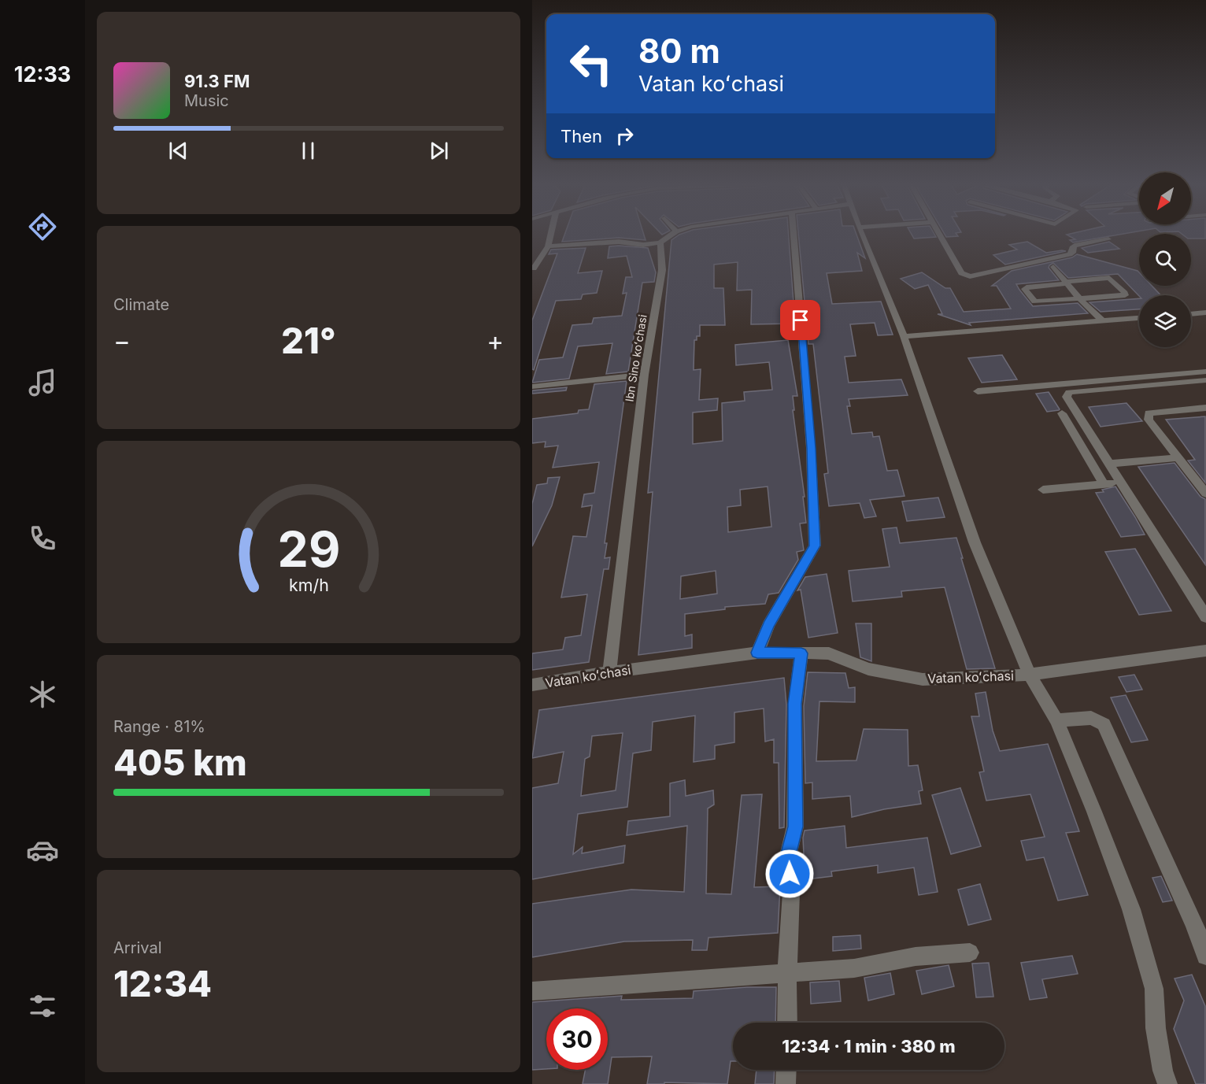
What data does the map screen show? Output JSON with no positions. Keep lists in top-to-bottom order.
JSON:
{
  "streets": {
    "street": ["Ibn Sino koʻchasi", "Vatan koʻchasi"]
  },
  "crossings": [
    ["Ibn Sino koʻchasi", "Vatan koʻchasi"]
  ],
  "north": "bottom left",
  "page": {
    "tabs": "12:33",
    "turn": ["80 m", "Vatan koʻchasi"],
    "song": ["91.3 FM", "Music"],
    "then": "Then",
    "tile": [
      "Climate",
      ["Range · 81%", "405 km"],
      ["Arrival", "12:34"]
    ],
    "heat": ["−", "21°", "+"],
    "limit": "30",
    "trip": "12:34 · 1 min · 380 m",
    "gauge": ["29", "km/h"]
  }
}
